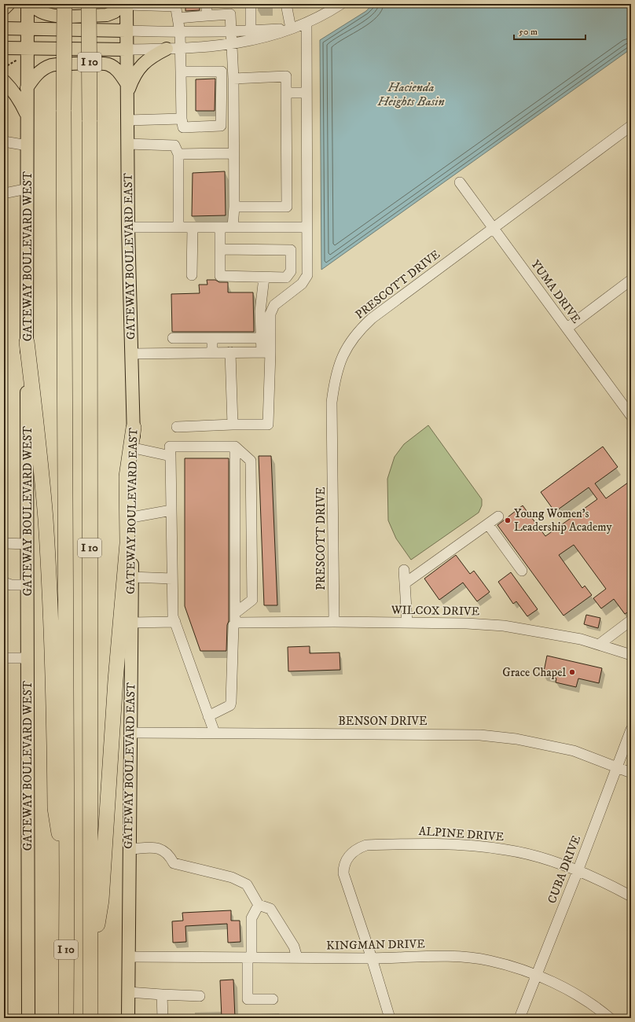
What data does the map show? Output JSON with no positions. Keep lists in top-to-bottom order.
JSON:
{
  "streets": {
    "highway": ["I 10"],
    "main road": ["GATEWAY BOULEVARD WEST", "GATEWAY BOULEVARD EAST"],
    "street": [
      "PRESCOTT DRIVE",
      "YUMA DRIVE",
      "WILCOX DRIVE",
      "BENSON DRIVE",
      "ALPINE DRIVE",
      "CUBA DRIVE",
      "KINGMAN DRIVE"
    ]
  },
  "crossings": [
    ["GATEWAY BOULEVARD EAST", "BENSON DRIVE"],
    ["GATEWAY BOULEVARD EAST", "KINGMAN DRIVE"],
    ["PRESCOTT DRIVE", "YUMA DRIVE"],
    ["PRESCOTT DRIVE", "WILCOX DRIVE"],
    ["BENSON DRIVE", "CUBA DRIVE"],
    ["ALPINE DRIVE", "CUBA DRIVE"],
    ["ALPINE DRIVE", "KINGMAN DRIVE"],
    ["CUBA DRIVE", "KINGMAN DRIVE"]
  ],
  "water": ["Hacienda Heights Basin"],
  "places": ["Young Women's Leadership Academy", "Grace Chapel"],
  "scale_bar": "50 m"
}
